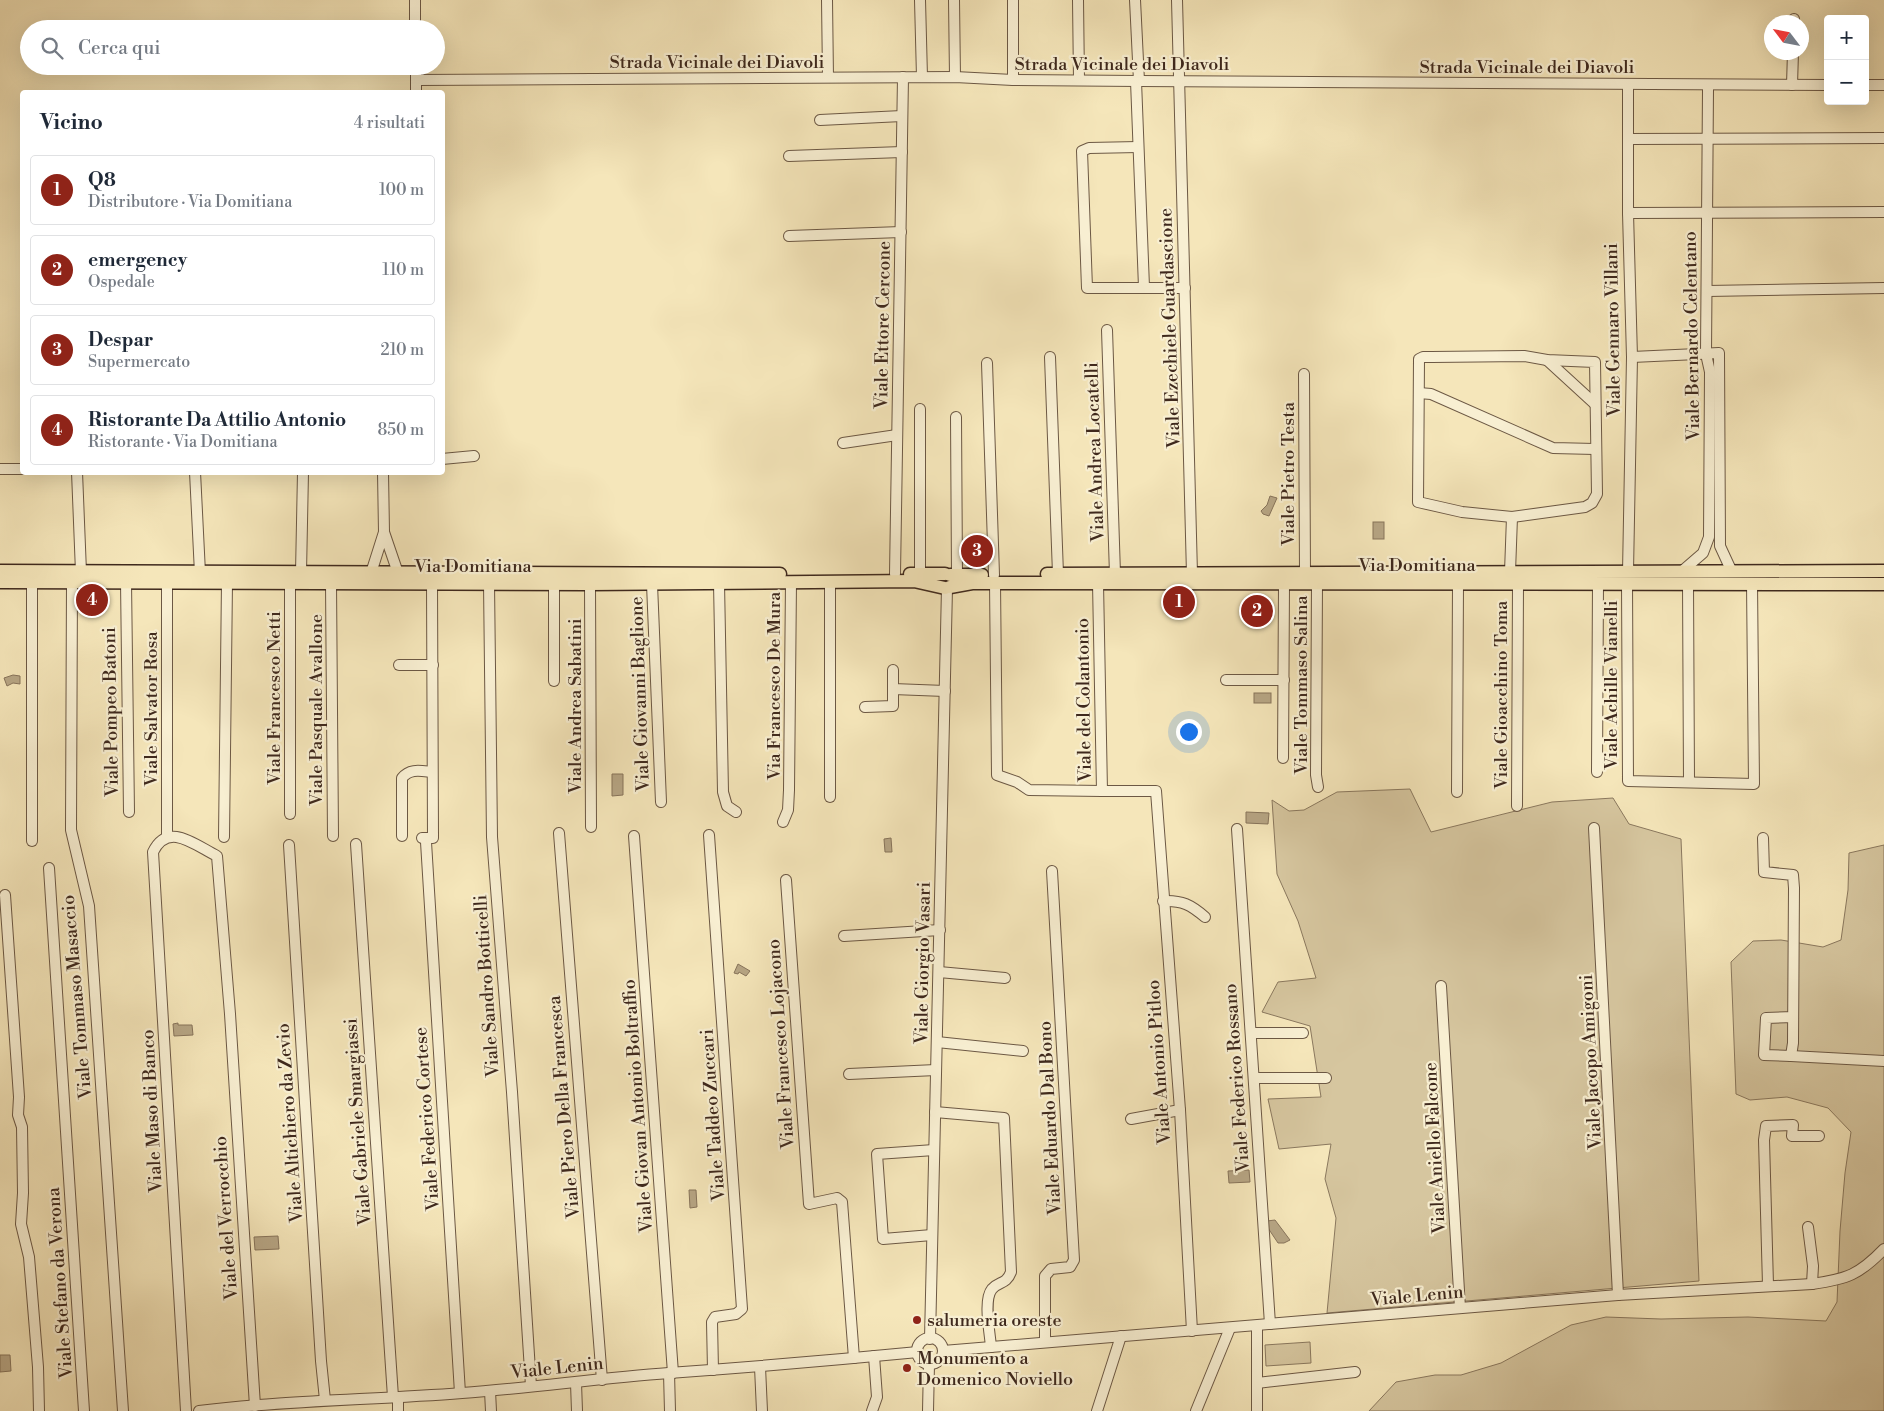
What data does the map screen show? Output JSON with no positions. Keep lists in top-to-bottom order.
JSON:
{
  "streets": {
    "main road": ["Via Domitiana"],
    "street": [
      "Strada Vicinale dei Diavoli",
      "Viale Ettore Cercone",
      "Viale Ezechiele Guardascione",
      "Viale Gennaro Villani",
      "Viale Bernardo Celentano",
      "Viale Andrea Locatelli",
      "Viale Pietro Testa",
      "Viale Tommaso Salina",
      "Viale Achille Vianelli",
      "Via Francesco De Mura",
      "Viale Giovanni Baglione",
      "Viale Gioacchino Toma",
      "Viale Francesco Netti",
      "Viale del Colantonio",
      "Viale Andrea Sabatini",
      "Viale Salvator Rosa",
      "Viale Pasquale Avallone",
      "Viale Pompeo Batoni",
      "Viale Giorgio Vasari",
      "Viale Sandro Botticelli",
      "Viale Tommaso Masaccio",
      "Viale Francesco Lojacono",
      "Viale Antonio Pitloo",
      "Viale Jacopo Amigoni",
      "Viale Federico Rossano",
      "Viale Giovan Antonio Boltraffio",
      "Viale Piero Della Francesca",
      "Viale Maso di Banco",
      "Viale Taddeo Zuccari",
      "Viale Eduardo Dal Bono",
      "Viale Federico Cortese",
      "Viale Gabriele Smargiassi",
      "Viale Altichiero da Zevio",
      "Viale Aniello Falcone",
      "Viale del Verrocchio",
      "Viale Stefano da Verona",
      "Viale Lenin"
    ]
  },
  "crossings": [
    ["Strada Vicinale dei Diavoli", "Viale Ettore Cercone"],
    ["Strada Vicinale dei Diavoli", "Viale Ezechiele Guardascione"],
    ["Viale Ettore Cercone", "Via Domitiana"],
    ["Viale Ezechiele Guardascione", "Via Domitiana"],
    ["Viale Gennaro Villani", "Via Domitiana"],
    ["Viale Gennaro Villani", "Viale Achille Vianelli"],
    ["Viale Bernardo Celentano", "Via Domitiana"],
    ["Viale Andrea Locatelli", "Via Domitiana"],
    ["Viale Pietro Testa", "Via Domitiana"],
    ["Via Domitiana", "Viale Tommaso Salina"],
    ["Via Domitiana", "Viale Achille Vianelli"],
    ["Via Domitiana", "Via Francesco De Mura"],
    ["Via Domitiana", "Viale Giovanni Baglione"],
    ["Via Domitiana", "Viale Gioacchino Toma"],
    ["Via Domitiana", "Viale Francesco Netti"],
    ["Via Domitiana", "Viale del Colantonio"],
    ["Via Domitiana", "Viale Andrea Sabatini"],
    ["Via Domitiana", "Viale Salvator Rosa"],
    ["Via Domitiana", "Viale Pasquale Avallone"],
    ["Via Domitiana", "Viale Pompeo Batoni"],
    ["Via Domitiana", "Viale Giorgio Vasari"],
    ["Via Domitiana", "Viale Sandro Botticelli"],
    ["Via Domitiana", "Viale Tommaso Masaccio"],
    ["Viale del Colantonio", "Viale Antonio Pitloo"],
    ["Viale Salvator Rosa", "Viale Maso di Banco"],
    ["Viale Salvator Rosa", "Viale del Verrocchio"],
    ["Viale Giorgio Vasari", "Viale Lenin"],
    ["Viale Sandro Botticelli", "Viale Lenin"],
    ["Viale Francesco Lojacono", "Viale Lenin"],
    ["Viale Antonio Pitloo", "Viale Lenin"],
    ["Viale Jacopo Amigoni", "Viale Lenin"],
    ["Viale Federico Rossano", "Viale Lenin"],
    ["Viale Giovan Antonio Boltraffio", "Viale Lenin"],
    ["Viale Piero Della Francesca", "Viale Lenin"],
    ["Viale Maso di Banco", "Viale del Verrocchio"],
    ["Viale Taddeo Zuccari", "Viale Lenin"],
    ["Viale Eduardo Dal Bono", "Viale Lenin"],
    ["Viale Federico Cortese", "Viale Lenin"],
    ["Viale Gabriele Smargiassi", "Viale Lenin"],
    ["Viale Altichiero da Zevio", "Viale Lenin"],
    ["Viale Aniello Falcone", "Viale Lenin"],
    ["Viale del Verrocchio", "Viale Lenin"]
  ],
  "places": ["salumeria oreste", "Monumento a Domenico Noviello"],
  "north": "top left",
  "page": {
    "map_buttons": ["+", "−"],
    "search": "Cerca qui",
    "heading": ["Vicino", "4 risultati"],
    "list": [
      {
        "mark": "1",
        "name": "Q8",
        "note": "Distributore · Via Domitiana",
        "value": "100 m"
      },
      {
        "mark": "2",
        "name": "emergency",
        "note": "Ospedale",
        "value": "110 m"
      },
      {
        "mark": "3",
        "name": "Despar",
        "note": "Supermercato",
        "value": "210 m"
      },
      {
        "mark": "4",
        "name": "Ristorante Da Attilio Antonio",
        "note": "Ristorante · Via Domitiana",
        "value": "850 m"
      }
    ],
    "pins": [
      "3",
      "4",
      "1",
      "2"
    ]
  }
}
